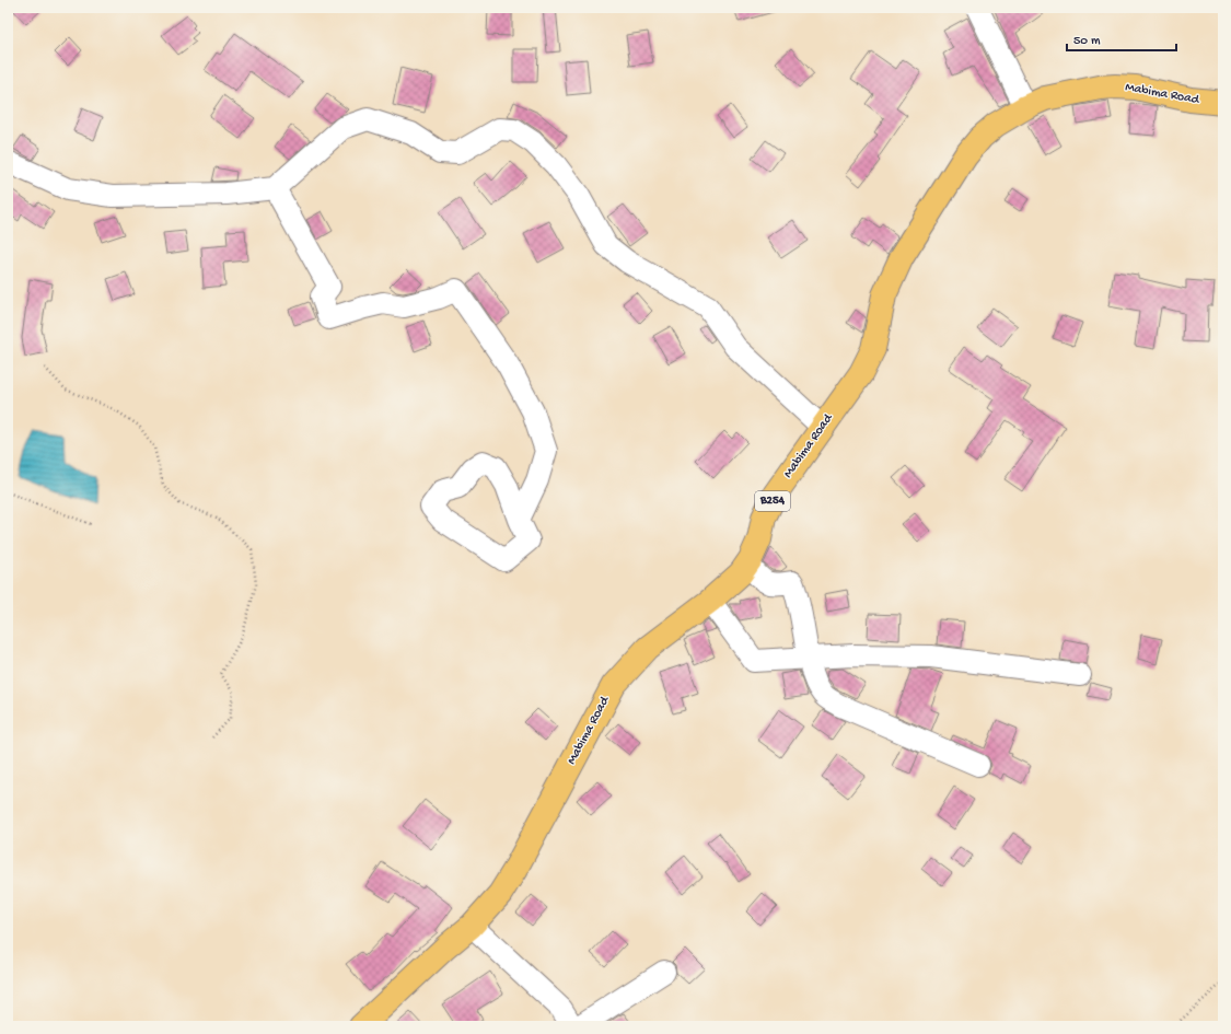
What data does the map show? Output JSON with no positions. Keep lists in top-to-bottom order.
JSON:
{
  "streets": {
    "main road": ["Mabima Road", "B254"]
  },
  "scale_bar": "50 m"
}
